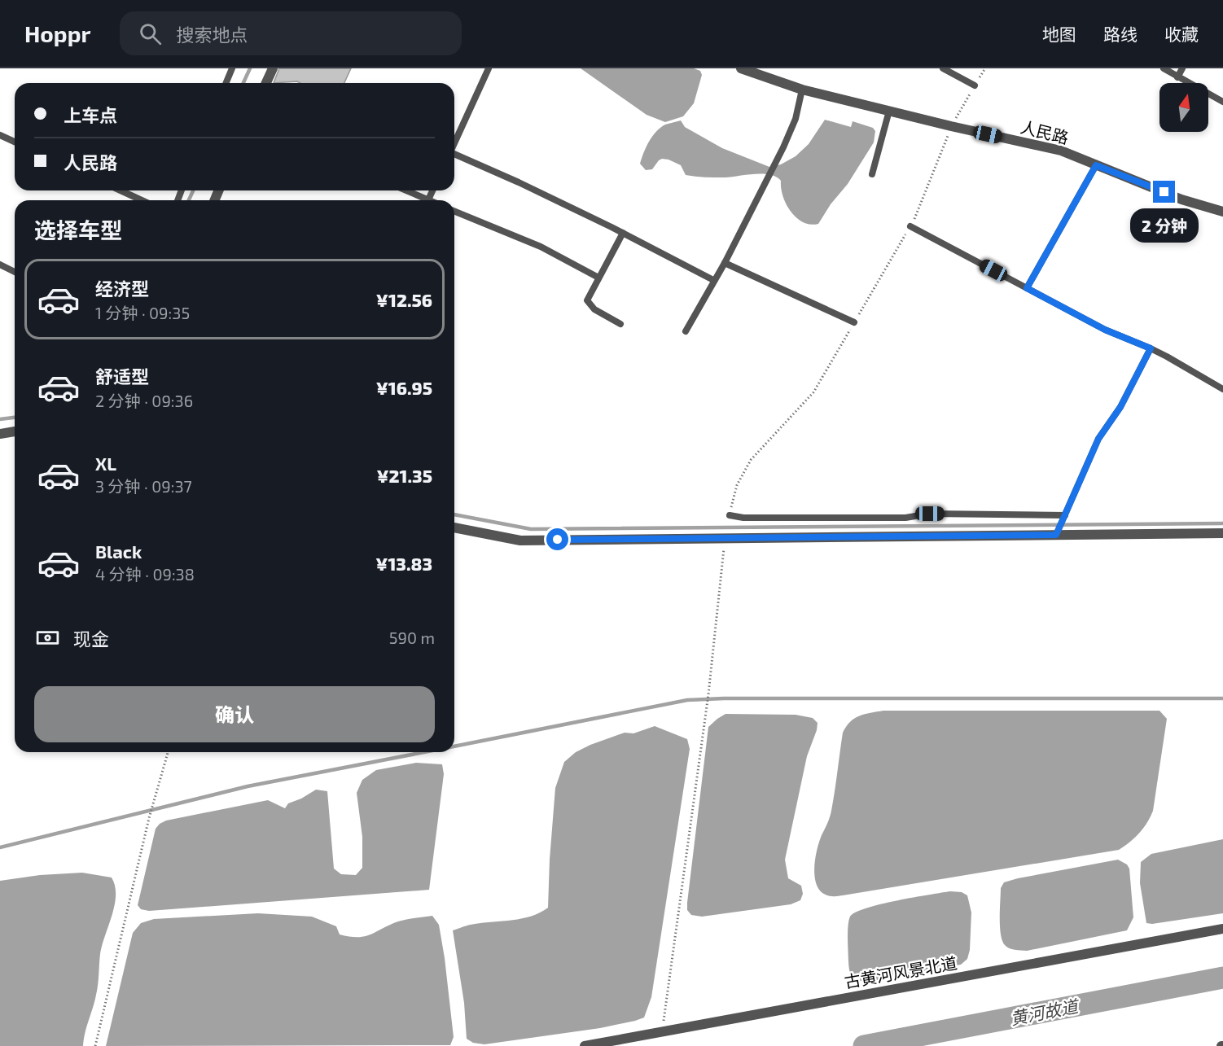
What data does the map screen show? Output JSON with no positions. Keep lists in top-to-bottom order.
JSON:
{
  "streets": {
    "street": ["人民路", "古黄河风景北道"]
  },
  "water": ["黄河故道"],
  "north": "top",
  "page": {
    "header": "Hoppr",
    "search": "搜索地点",
    "nav": ["地图", "路线", "收藏"],
    "banner": ["上车点", "人民路"],
    "heading": "选择车型",
    "bubble": "2 分钟",
    "list": [
      {
        "name": "经济型",
        "note": "1 分钟 · 09:35",
        "value": "¥12.56"
      },
      {
        "name": "舒适型",
        "note": "2 分钟 · 09:36",
        "value": "¥16.95"
      },
      {
        "name": "XL",
        "note": "3 分钟 · 09:37",
        "value": "¥21.35"
      },
      {
        "name": "Black",
        "note": "4 分钟 · 09:38",
        "value": "¥13.83"
      }
    ],
    "pay": ["现金", "590 m"],
    "buttons": "确认"
  }
}
